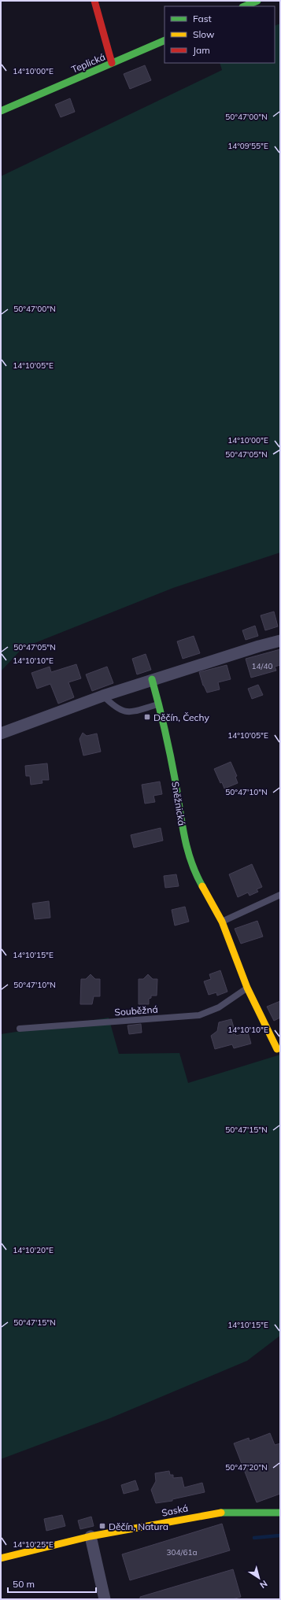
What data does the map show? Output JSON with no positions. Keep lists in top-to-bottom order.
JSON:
{
  "streets": {
    "street": ["Teplická", "Sněžnická", "Saská"],
    "lane": ["Souběžná"]
  },
  "crossings": [
    ["Sněžnická", "Souběžná"]
  ],
  "places": {
    "transit": ["Děčín, Čechy", "Děčín, Natura"]
  },
  "house_numbers": ["14/40", "304/61a"],
  "legend": ["Fast", "Slow", "Jam"],
  "scale_bar": "50 m",
  "north": "bottom right",
  "coordinates": [
    "14°10'00\"E",
    "50°47'00\"N",
    "14°09'55\"E",
    "14°10'05\"E",
    "50°47'05\"N",
    "14°10'10\"E",
    "50°47'10\"N",
    "14°10'15\"E",
    "50°47'15\"N",
    "14°10'20\"E",
    "50°47'20\"N",
    "14°10'25\"E"
  ]
}
